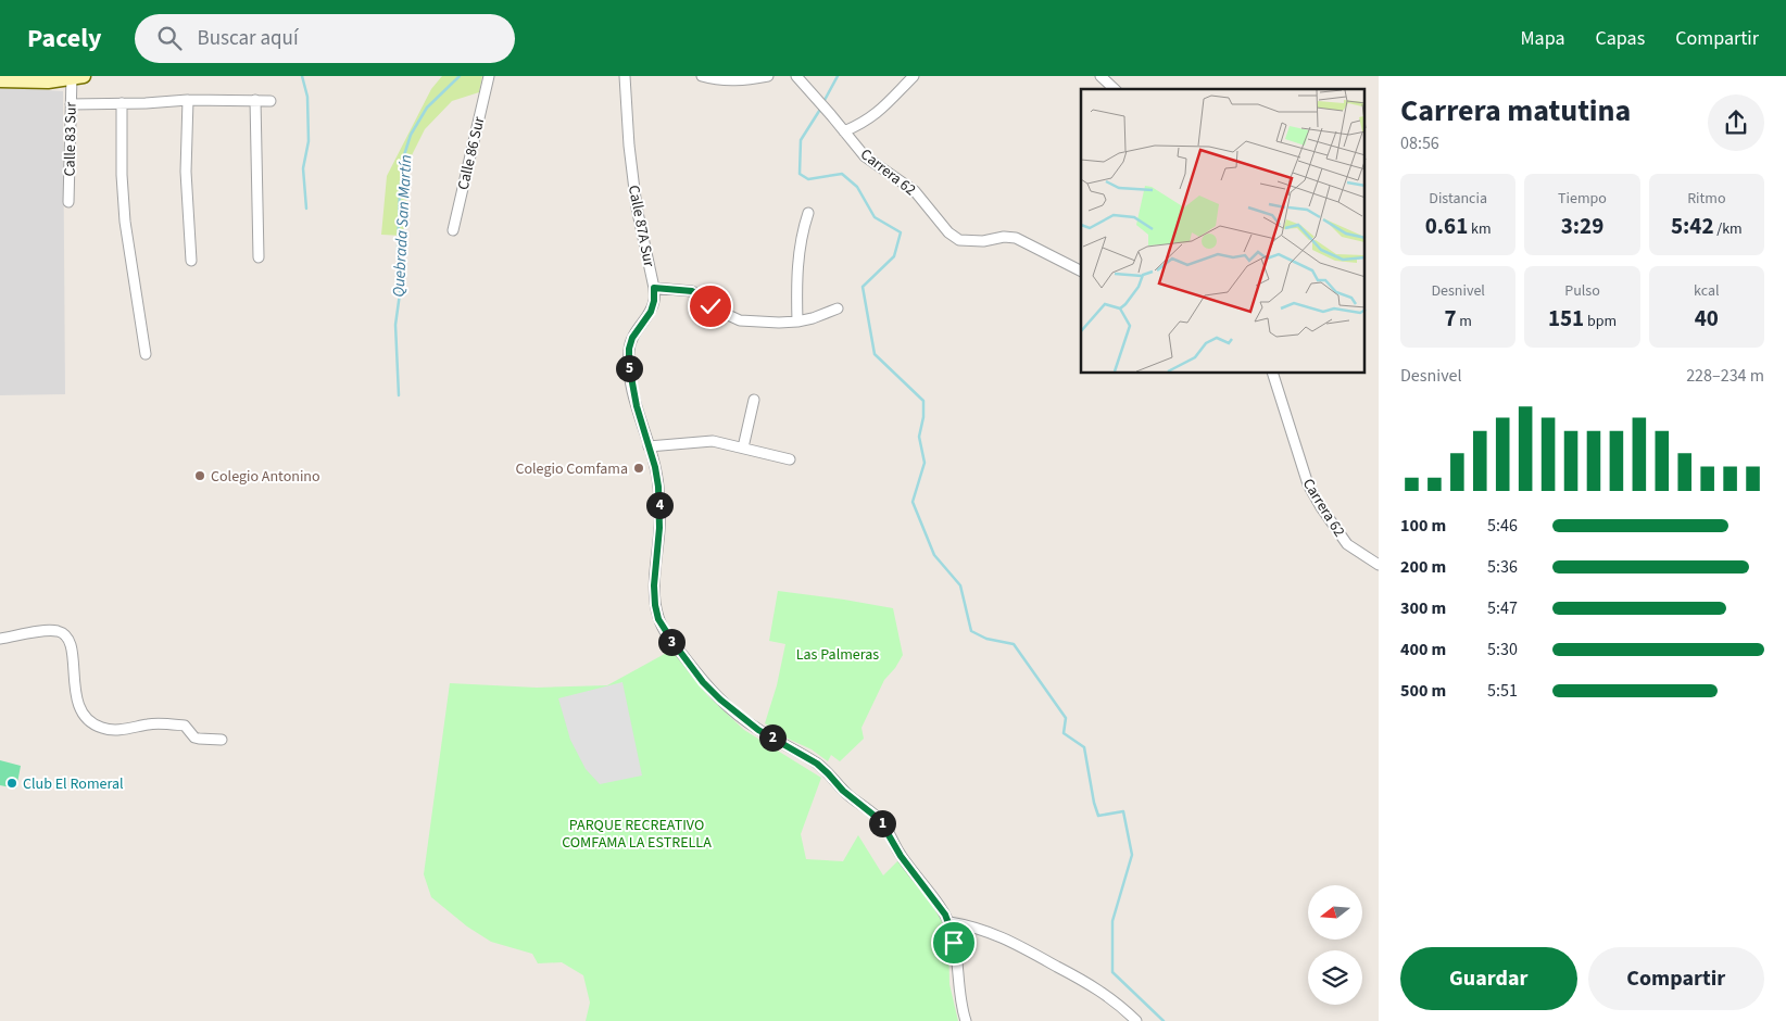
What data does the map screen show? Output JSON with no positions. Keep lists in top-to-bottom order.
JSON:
{
  "streets": {
    "street": [
      "Calle 83 Sur",
      "Calle 86 Sur",
      "Carrera 62",
      "Calle 87A Sur"
    ]
  },
  "water": ["Quebrada San Martín"],
  "parks": ["Las Palmeras", "PARQUE RECREATIVO COMFAMA LA ESTRELLA"],
  "places": ["Colegio Comfama", "Colegio Antonino", "Club El Romeral"],
  "north": "left",
  "page": {
    "header": "Pacely",
    "search": "Buscar aquí",
    "nav": ["Mapa", "Capas", "Compartir"],
    "heading": ["Carrera matutina", "08:56"],
    "stats": [
      ["Distancia", "0.61 km"],
      ["Tiempo", "3:29"],
      ["Ritmo", "5:42 /km"],
      ["Desnivel", "7 m"],
      ["Pulso", "151 bpm"],
      ["kcal", "40"]
    ],
    "chart": ["Desnivel", "228–234 m"],
    "pins": [
      "5",
      "4",
      "3",
      "2",
      "1"
    ],
    "list": [
      {
        "name": "100 m",
        "note": "5:46"
      },
      {
        "name": "200 m",
        "note": "5:36"
      },
      {
        "name": "300 m",
        "note": "5:47"
      },
      {
        "name": "400 m",
        "note": "5:30"
      },
      {
        "name": "500 m",
        "note": "5:51"
      }
    ],
    "buttons": ["Guardar", "Compartir"]
  }
}
